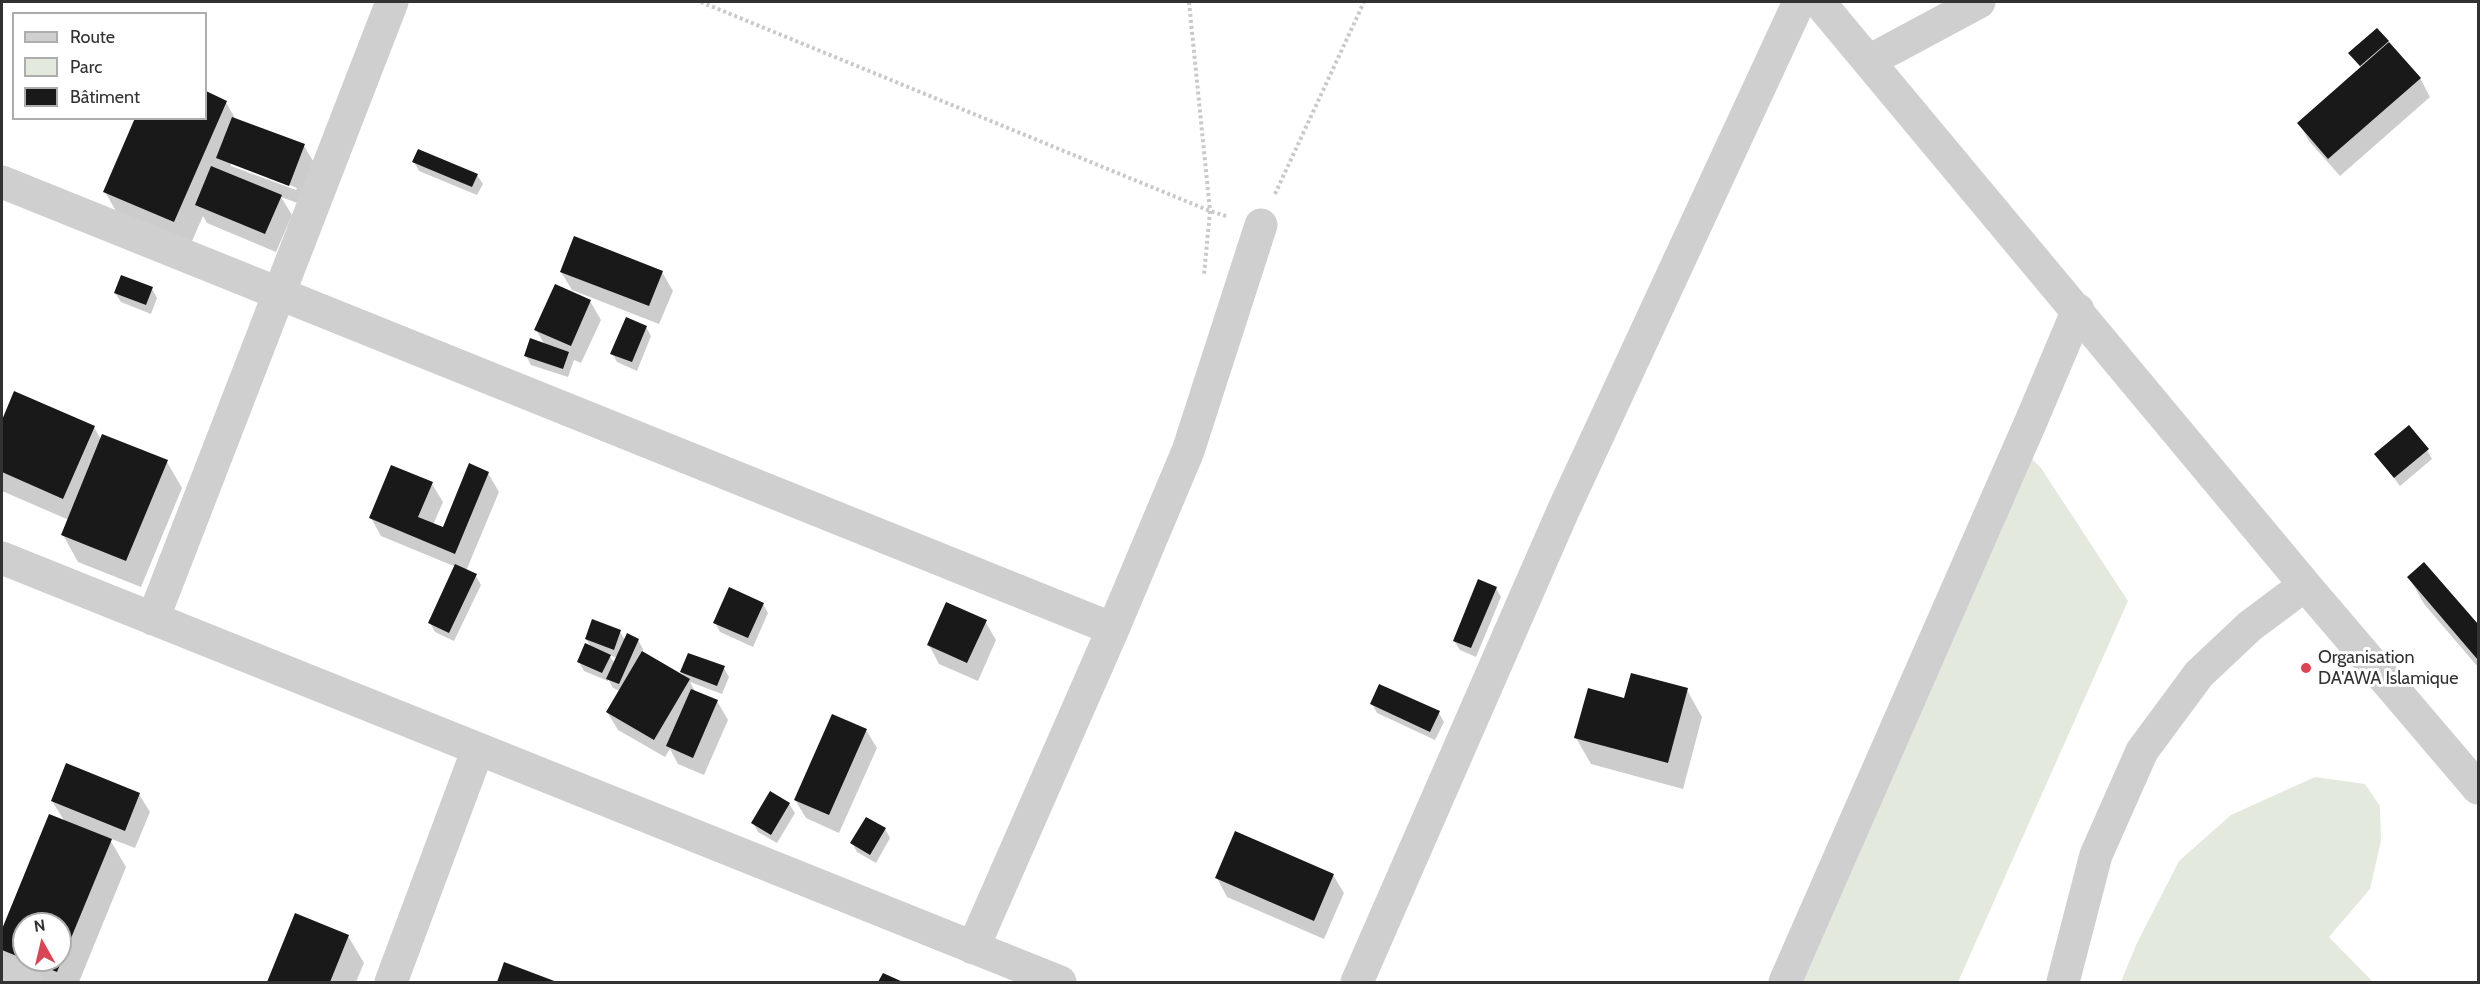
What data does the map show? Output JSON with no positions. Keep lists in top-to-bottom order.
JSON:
{
  "places": ["Organisation DA'AWA Islamique"],
  "legend": ["Route", "Parc", "Bâtiment"],
  "north": "top"
}
